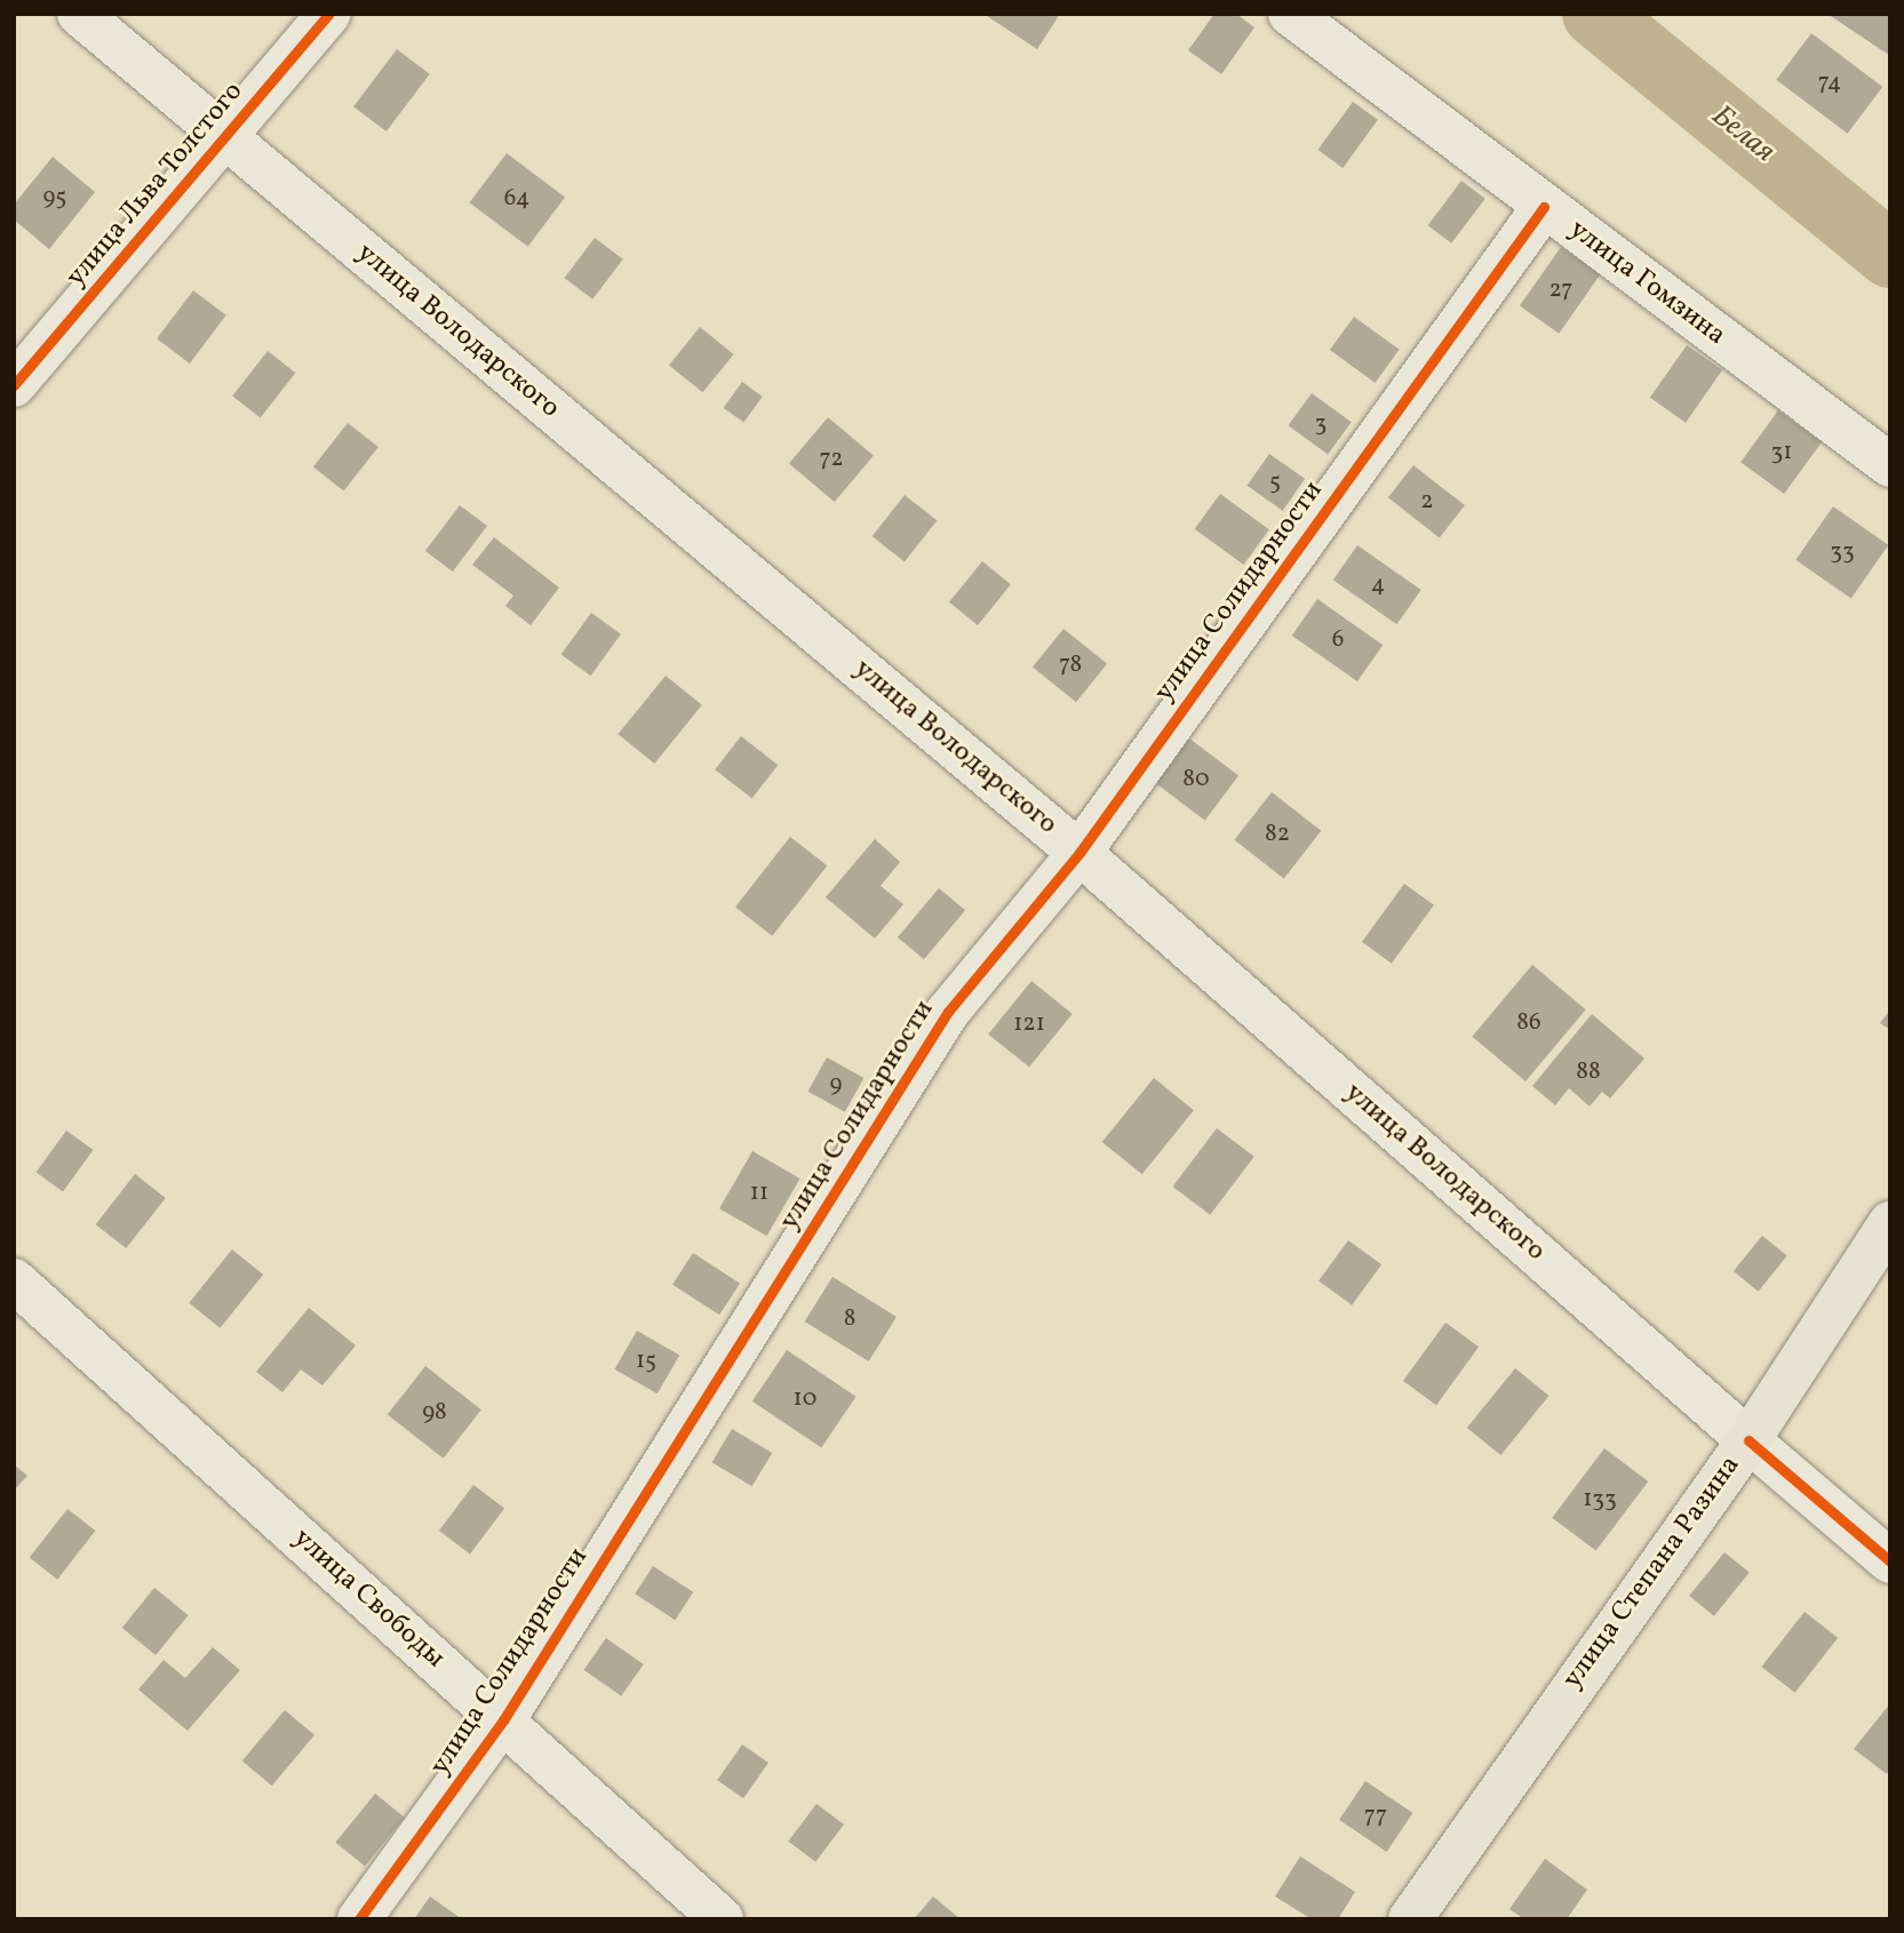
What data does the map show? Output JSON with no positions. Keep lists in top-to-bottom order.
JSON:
{
  "streets": {
    "main road": ["улица Степана Разина"],
    "street": [
      "улица Льва Толстого",
      "улица Гомзина",
      "улица Володарского",
      "улица Солидарности",
      "улица Свободы"
    ]
  },
  "crossings": [
    ["улица Льва Толстого", "улица Володарского"],
    ["улица Гомзина", "улица Солидарности"],
    ["улица Володарского", "улица Солидарности"],
    ["улица Володарского", "улица Степана Разина"],
    ["улица Солидарности", "улица Свободы"]
  ],
  "water": ["Белая"],
  "house_numbers": [
    "74",
    "95",
    "64",
    "27",
    "3",
    "31",
    "72",
    "5",
    "2",
    "33",
    "4",
    "6",
    "78",
    "80",
    "82",
    "86",
    "121",
    "88",
    "9",
    "11",
    "8",
    "15",
    "10",
    "98",
    "133",
    "77"
  ]
}
